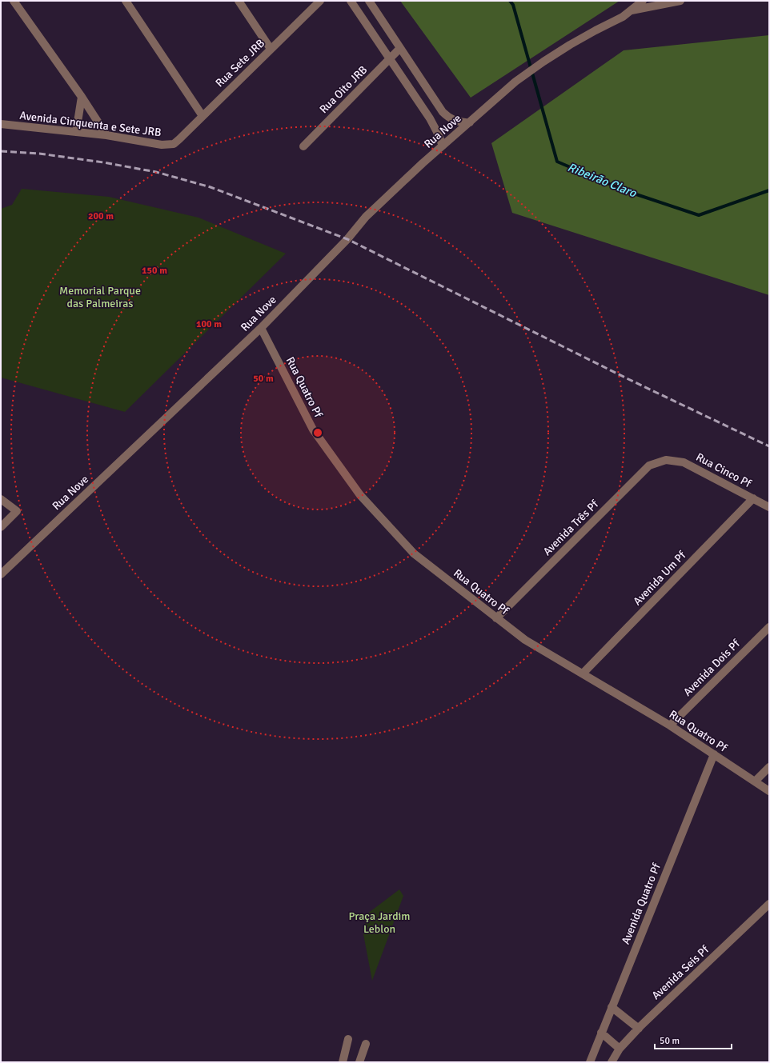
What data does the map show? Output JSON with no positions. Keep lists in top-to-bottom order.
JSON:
{
  "streets": {
    "street": [
      "Rua Sete JRB",
      "Rua Oito JRB",
      "Avenida Cinquenta e Sete JRB",
      "Rua Nove",
      "Rua Quatro Pf",
      "Rua Cinco Pf",
      "Avenida Três Pf",
      "Avenida Um Pf",
      "Avenida Dois Pf",
      "Avenida Quatro Pf",
      "Avenida Seis Pf"
    ]
  },
  "crossings": [
    ["Rua Sete JRB", "Avenida Cinquenta e Sete JRB"],
    ["Rua Nove", "Rua Quatro Pf"],
    ["Rua Quatro Pf", "Avenida Três Pf"],
    ["Rua Quatro Pf", "Avenida Um Pf"],
    ["Rua Quatro Pf", "Avenida Dois Pf"],
    ["Rua Quatro Pf", "Avenida Quatro Pf"],
    ["Rua Cinco Pf", "Avenida Três Pf"],
    ["Rua Cinco Pf", "Avenida Um Pf"]
  ],
  "water": ["Ribeirão Claro"],
  "parks": ["Memorial Parque das Palmeiras", "Praça Jardim Leblon"],
  "scale_bar": "50 m",
  "rings": [
    "200 m",
    "150 m",
    "100 m",
    "50 m"
  ]
}
